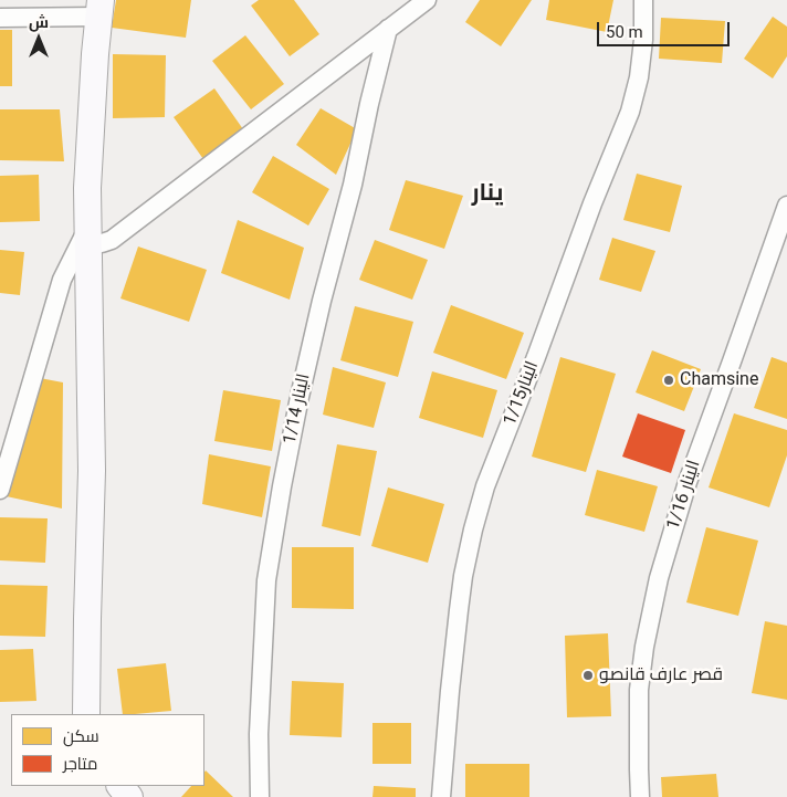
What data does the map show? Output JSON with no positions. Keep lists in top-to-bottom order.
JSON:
{
  "streets": {
    "street": ["الينار1/15", "الينار 1/14", "الينار 1/16"]
  },
  "districts": ["ينار"],
  "places": ["Chamsine", "قصر عارف قانصو"],
  "legend": ["سكن", "متاجر"],
  "scale_bar": "50 m",
  "north": "top"
}
